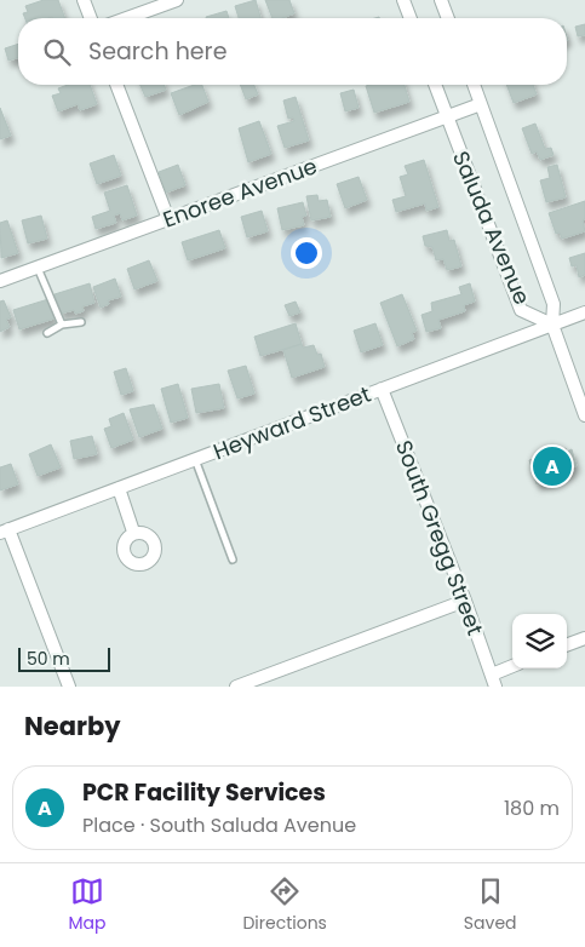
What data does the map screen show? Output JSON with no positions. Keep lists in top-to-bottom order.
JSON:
{
  "streets": {
    "street": [
      "Enoree Avenue",
      "Saluda Avenue",
      "Heyward Street",
      "South Gregg Street"
    ]
  },
  "crossings": [
    ["Enoree Avenue", "Saluda Avenue"],
    ["Saluda Avenue", "Heyward Street"],
    ["Heyward Street", "South Gregg Street"]
  ],
  "scale_bar": "50 m",
  "page": {
    "search": "Search here",
    "pins": "A",
    "scale": "50 m",
    "heading": "Nearby",
    "list": [
      {
        "mark": "A",
        "name": "PCR Facility Services",
        "note": "Place · South Saluda Avenue",
        "value": "180 m"
      }
    ],
    "nav": ["Map", "Directions", "Saved"]
  }
}
